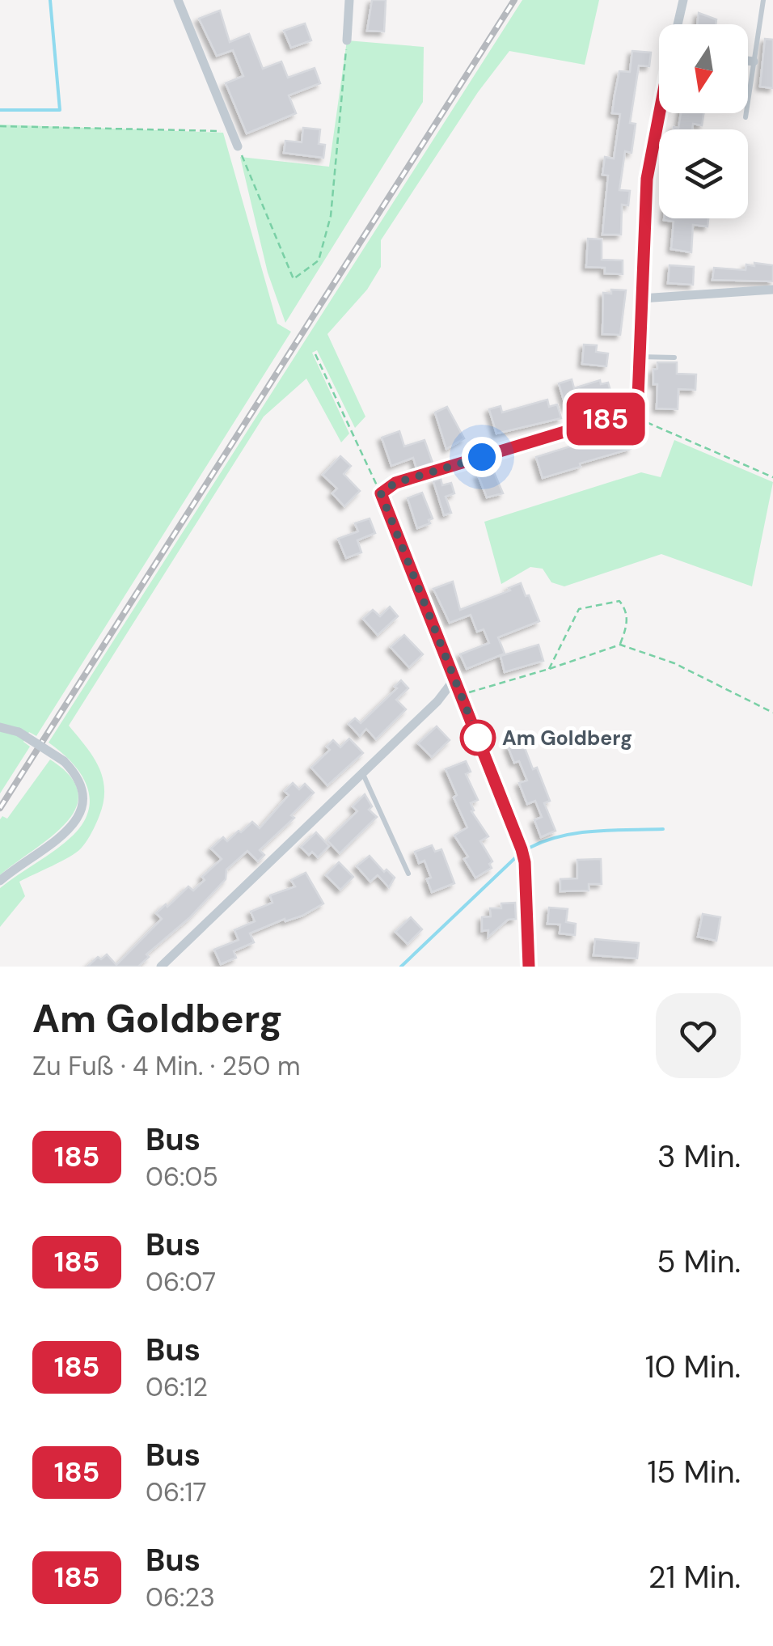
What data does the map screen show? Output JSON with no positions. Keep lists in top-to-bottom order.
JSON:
{
  "places": ["Am Goldberg"],
  "lines": ["bus line 185"],
  "north": "bottom",
  "page": {
    "on_map": "185",
    "heading": ["Am Goldberg", "Zu Fuß · 4 Min. · 250 m"],
    "list": [
      {
        "mark": "185",
        "name": "Bus",
        "note": "06:05",
        "value": "3 Min."
      },
      {
        "mark": "185",
        "name": "Bus",
        "note": "06:07",
        "value": "5 Min."
      },
      {
        "mark": "185",
        "name": "Bus",
        "note": "06:12",
        "value": "10 Min."
      },
      {
        "mark": "185",
        "name": "Bus",
        "note": "06:17",
        "value": "15 Min."
      },
      {
        "mark": "185",
        "name": "Bus",
        "note": "06:23",
        "value": "21 Min."
      }
    ]
  }
}
